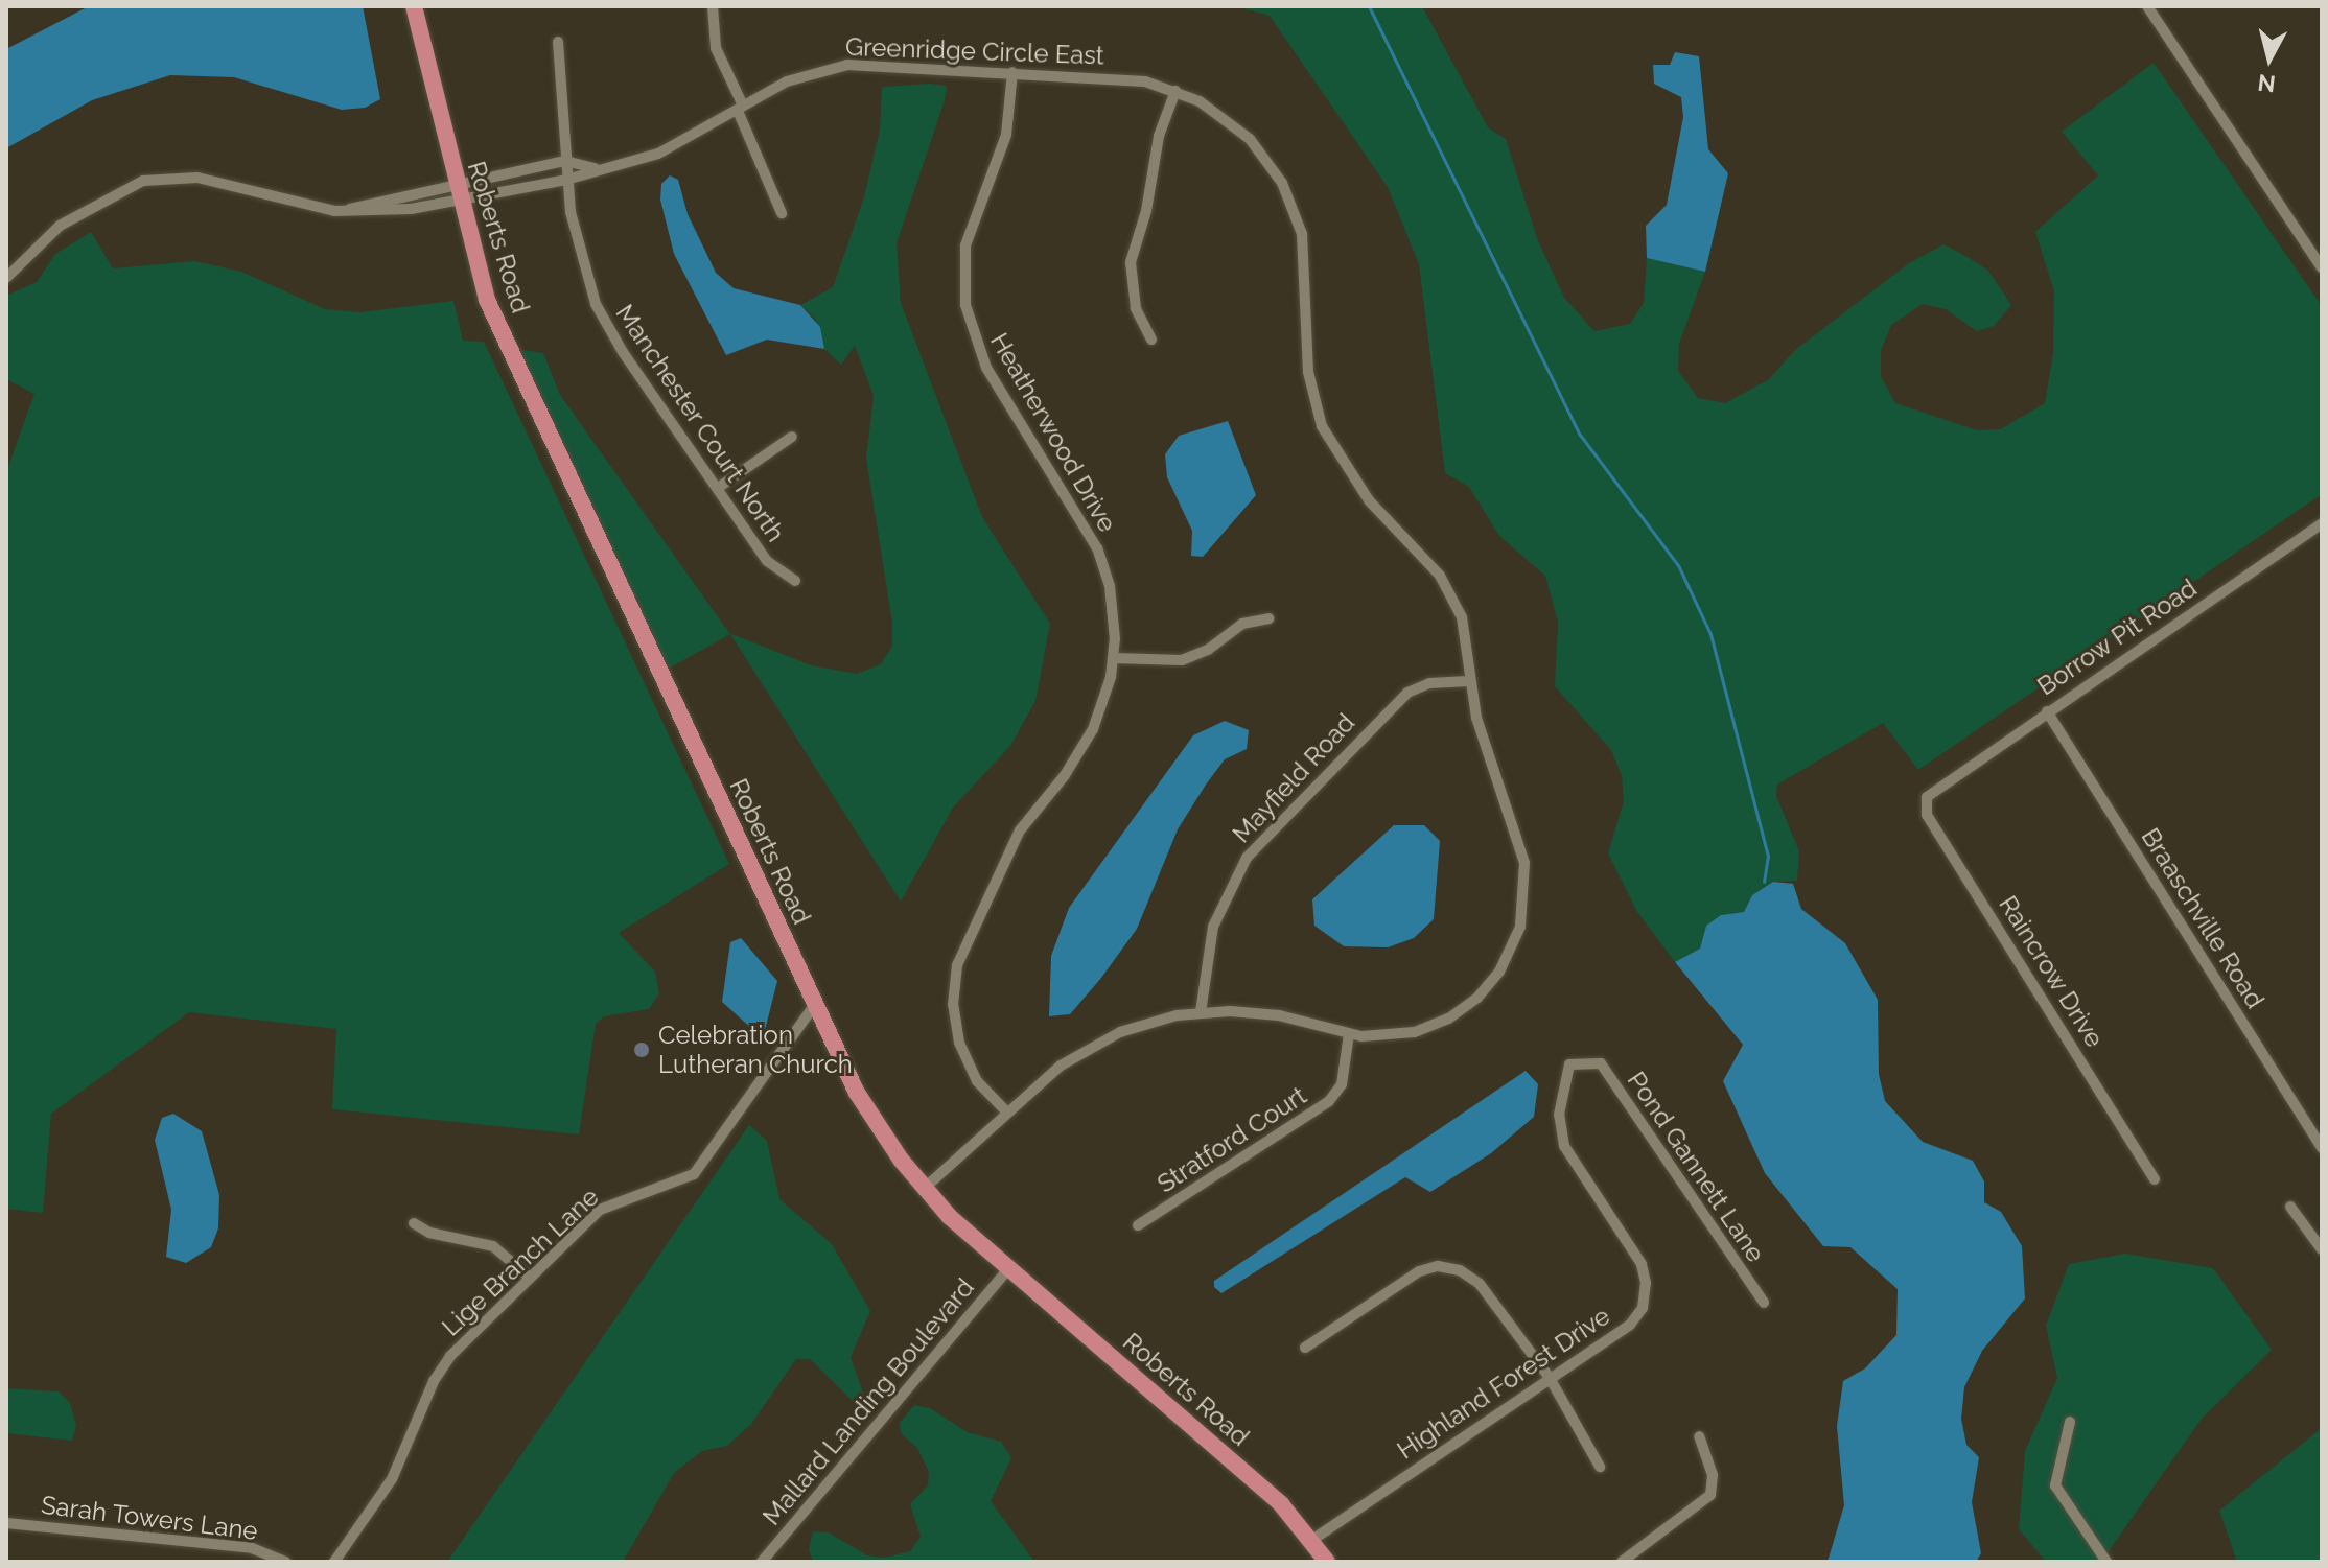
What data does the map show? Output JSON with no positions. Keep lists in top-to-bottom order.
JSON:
{
  "streets": {
    "main road": ["Roberts Road"],
    "street": [
      "Greenridge Circle East",
      "Manchester Court North",
      "Heatherwood Drive",
      "Borrow Pit Road",
      "Mayfield Road",
      "Braaschville Road",
      "Raincrow Drive",
      "Stratford Court",
      "Pond Gannett Lane",
      "Lige Branch Lane",
      "Highland Forest Drive",
      "Mallard Landing Boulevard",
      "Sarah Towers Lane"
    ]
  },
  "crossings": [
    ["Greenridge Circle East", "Roberts Road"],
    ["Greenridge Circle East", "Manchester Court North"],
    ["Greenridge Circle East", "Heatherwood Drive"],
    ["Greenridge Circle East", "Mayfield Road"],
    ["Greenridge Circle East", "Stratford Court"],
    ["Roberts Road", "Lige Branch Lane"],
    ["Roberts Road", "Highland Forest Drive"],
    ["Roberts Road", "Mallard Landing Boulevard"],
    ["Borrow Pit Road", "Braaschville Road"],
    ["Borrow Pit Road", "Raincrow Drive"],
    ["Pond Gannett Lane", "Highland Forest Drive"]
  ],
  "places": ["Celebration Lutheran Church"],
  "north": "bottom"
}
